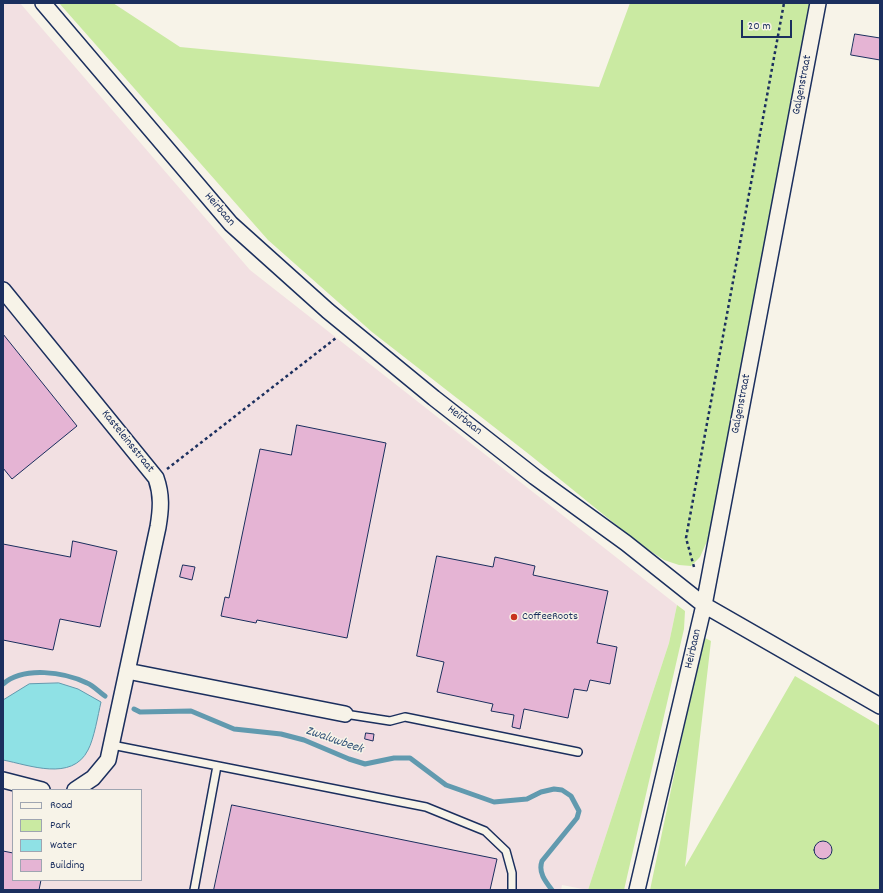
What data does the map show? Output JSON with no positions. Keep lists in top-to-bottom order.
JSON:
{
  "streets": {
    "street": ["Galgenstraat", "Heirbaan", "Kasteleinsstraat"]
  },
  "crossings": [
    ["Galgenstraat", "Heirbaan"]
  ],
  "water": ["Zwaluwbeek"],
  "places": ["CoffeeRoots"],
  "legend": [
    "Road",
    "Park",
    "Water",
    "Building"
  ],
  "scale_bar": "20 m"
}
